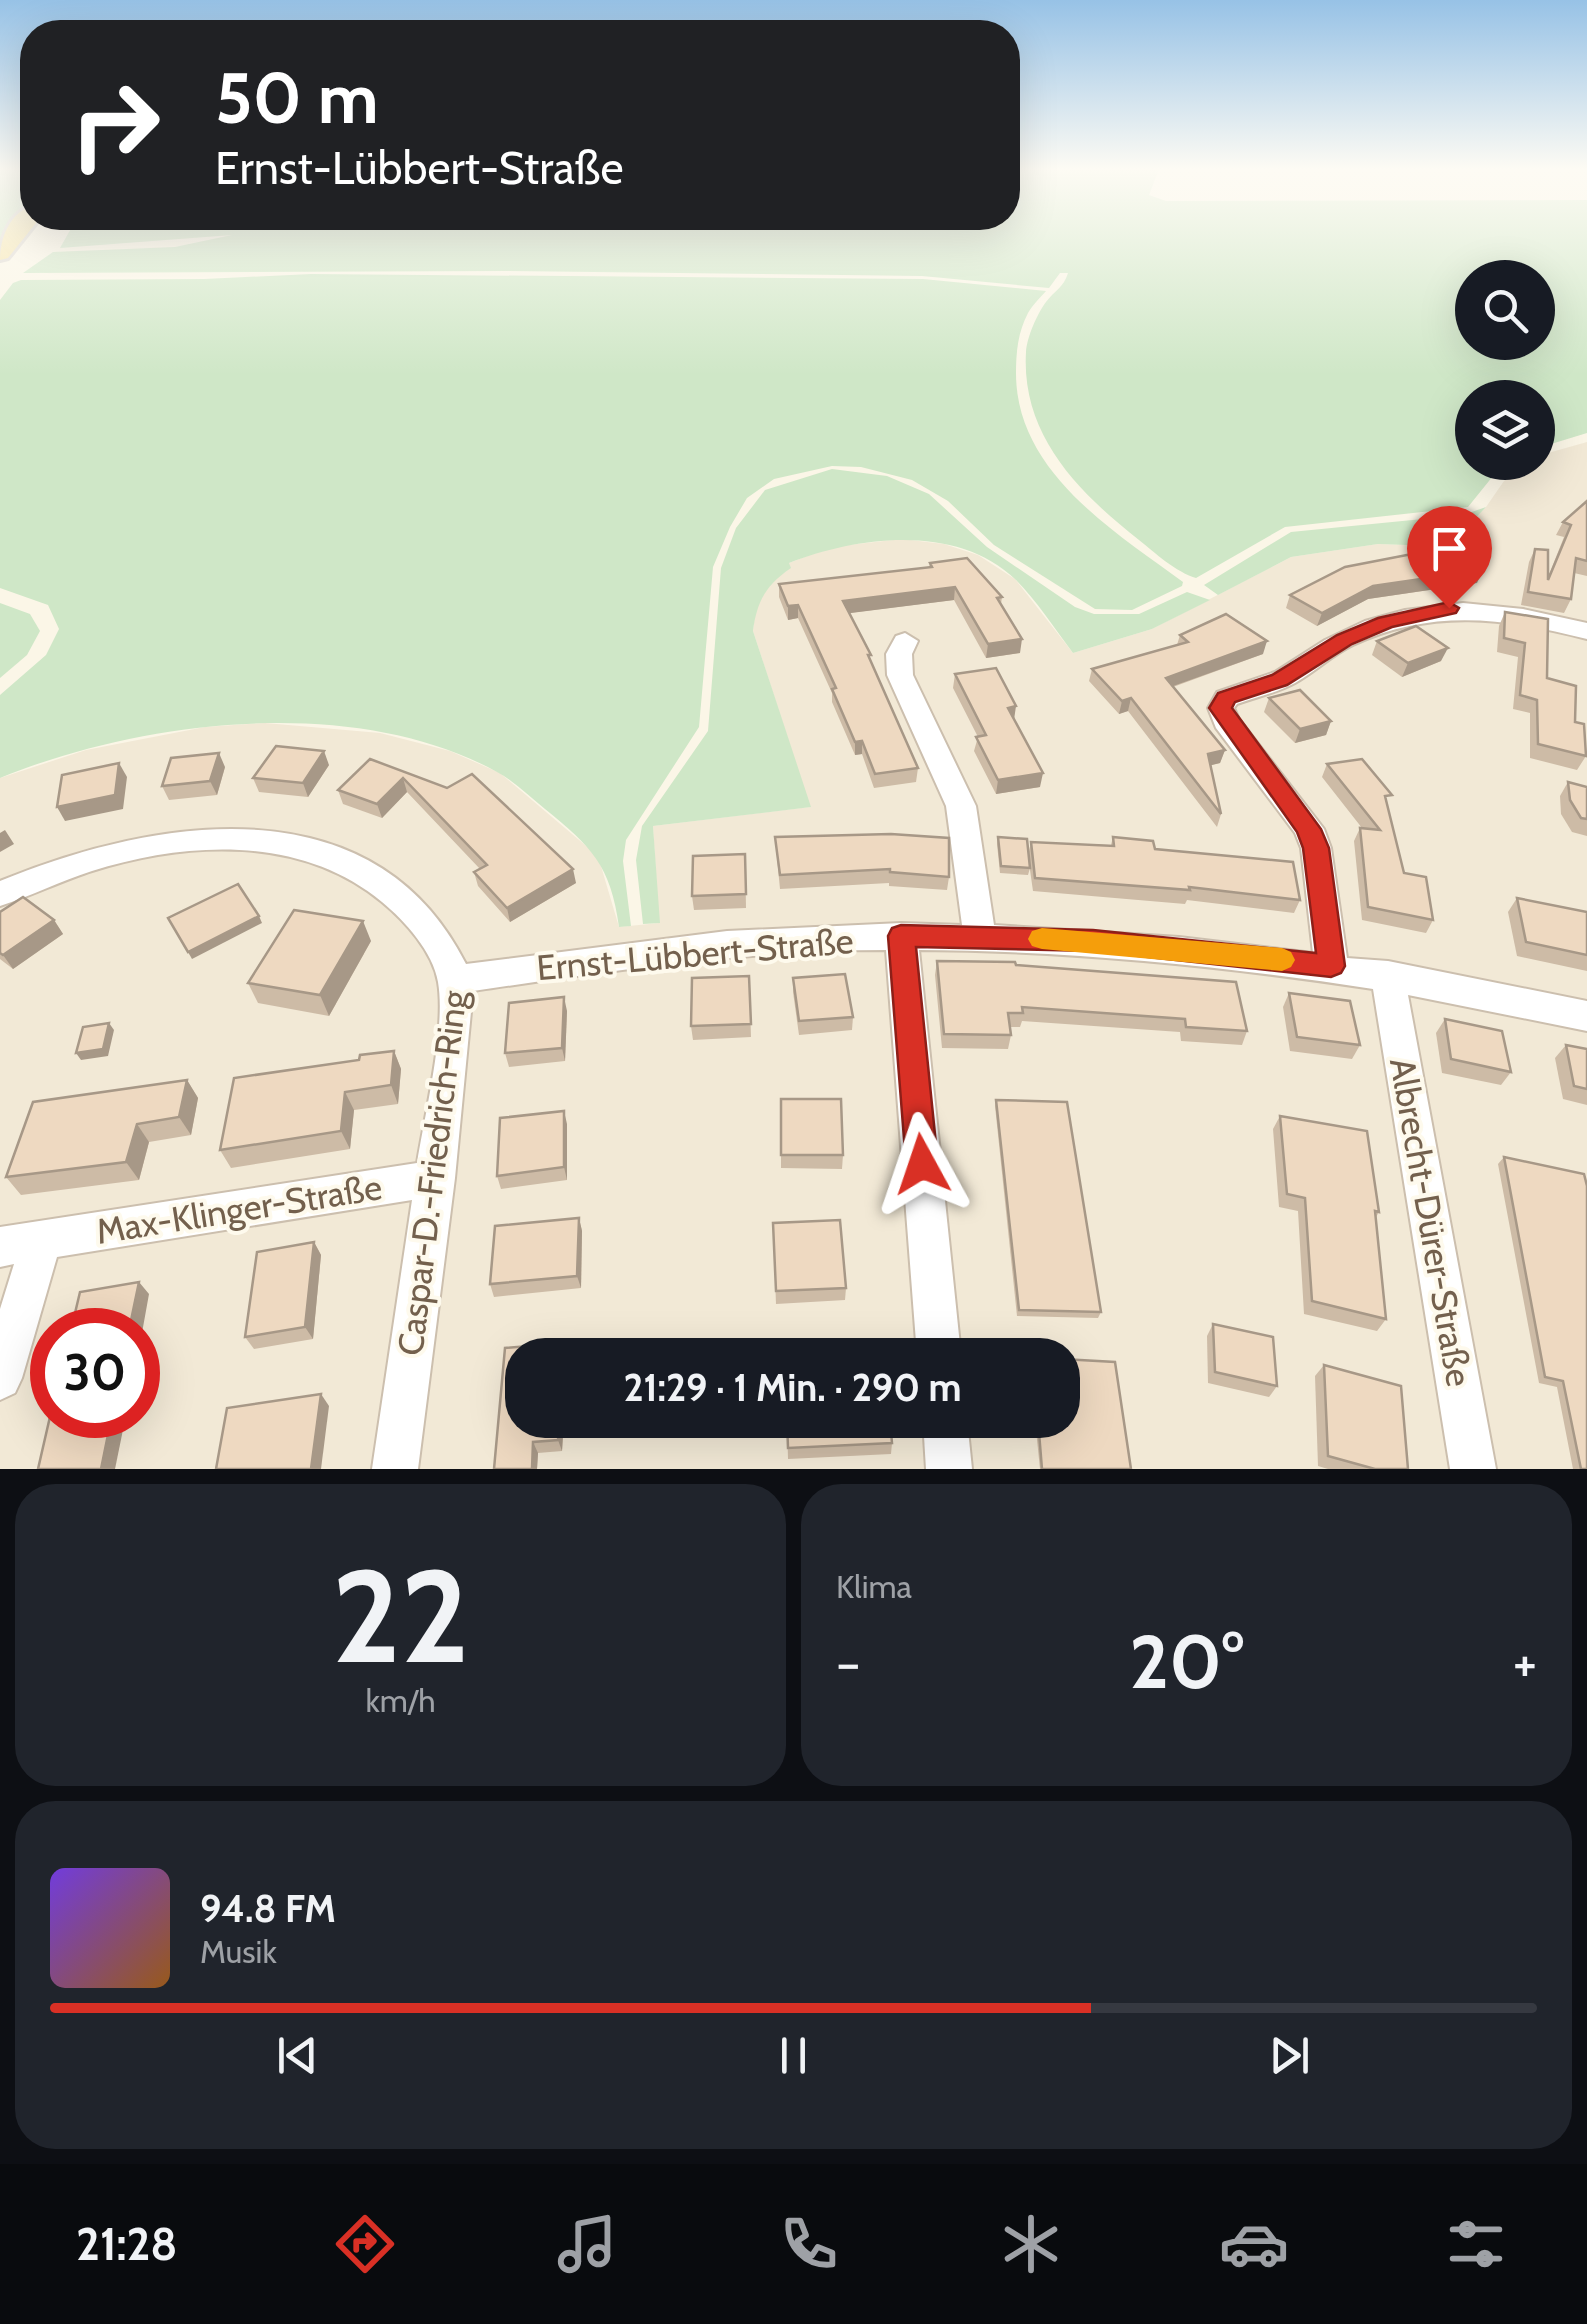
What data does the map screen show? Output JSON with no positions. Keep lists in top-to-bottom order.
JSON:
{
  "streets": {
    "street": [
      "Ernst-Lübbert-Straße",
      "Caspar-D.-Friedrich-Ring",
      "Max-Klinger-Straße",
      "Albrecht-Dürer-Straße"
    ]
  },
  "crossings": [
    ["Ernst-Lübbert-Straße", "Caspar-D.-Friedrich-Ring"],
    ["Ernst-Lübbert-Straße", "Albrecht-Dürer-Straße"],
    ["Caspar-D.-Friedrich-Ring", "Max-Klinger-Straße"]
  ],
  "page": {
    "turn": ["50 m", "Ernst-Lübbert-Straße"],
    "limit": "30",
    "trip": "21:29 · 1 Min. · 290 m",
    "tile": [
      ["22", "km/h"],
      "Klima"
    ],
    "heat": ["−", "20°", "+"],
    "song": ["94.8 FM", "Musik"],
    "tabs": "21:28"
  }
}
